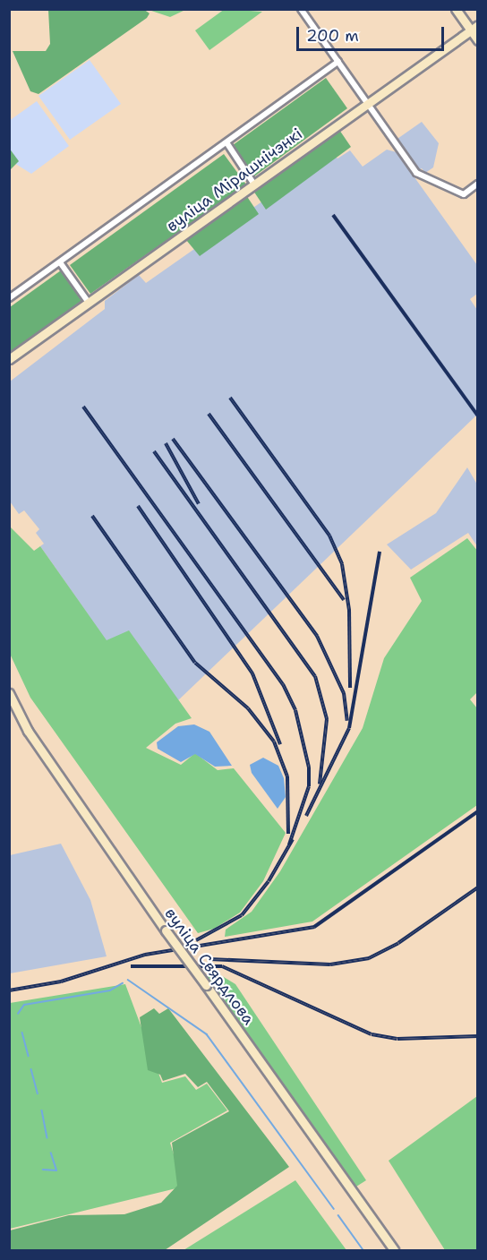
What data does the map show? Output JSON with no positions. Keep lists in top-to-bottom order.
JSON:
{
  "streets": {
    "main road": ["вуліца Мірашнічэнкі", "вуліца Свярдлова"]
  },
  "scale_bar": "200 m"
}
